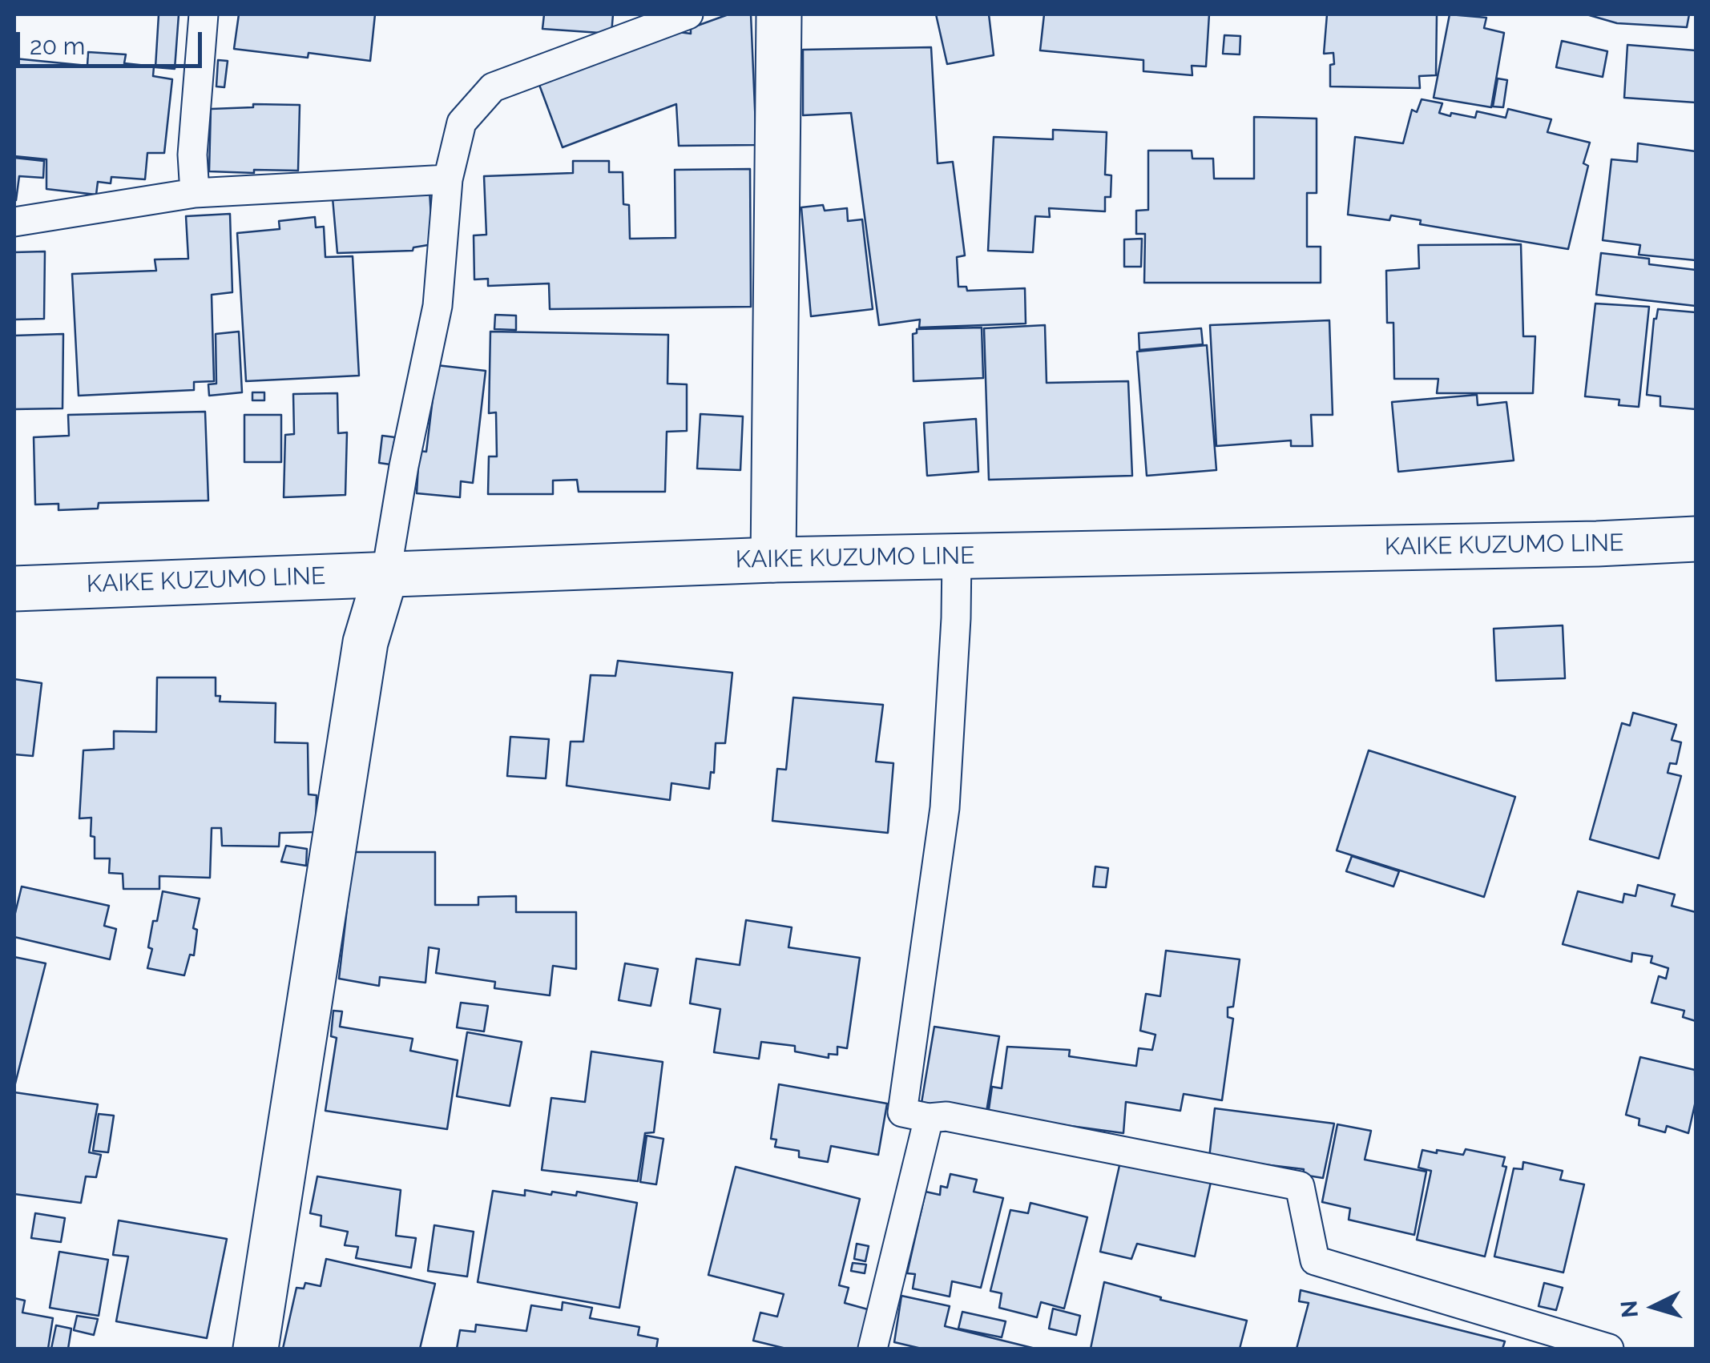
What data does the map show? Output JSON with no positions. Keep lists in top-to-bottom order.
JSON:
{
  "streets": {
    "main road": ["KAIKE KUZUMO LINE"]
  },
  "scale_bar": "20 m",
  "north": "left"
}
